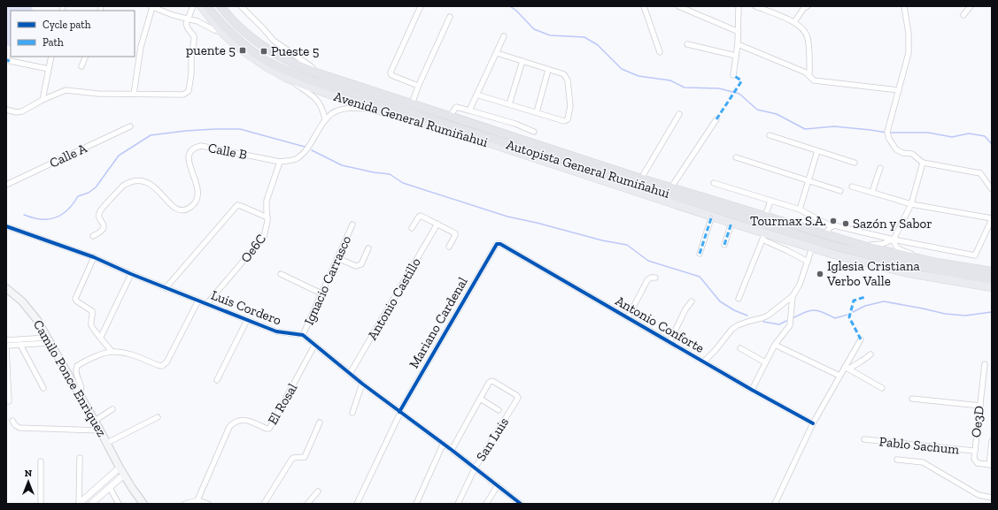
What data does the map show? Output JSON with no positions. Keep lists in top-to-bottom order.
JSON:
{
  "streets": {
    "highway": ["Autopista General Rumiñahui"],
    "main road": ["Avenida General Rumiñahui", "Camilo Ponce Enrìquez"],
    "street": [
      "Calle B",
      "Calle A",
      "Oe6C",
      "Ignacio Carrasco",
      "Antonio Castillo",
      "Luis Cordero",
      "Mariano Cardenal",
      "Antonio Conforte",
      "El Rosal",
      "Oe3D",
      "San Luis",
      "Pablo Sachum"
    ]
  },
  "crossings": [
    ["Avenida General Rumiñahui", "Calle B"],
    ["Calle B", "Oe6C"],
    ["Oe6C", "Luis Cordero"],
    ["Ignacio Carrasco", "Luis Cordero"],
    ["Mariano Cardenal", "Antonio Conforte"],
    ["Oe3D", "Pablo Sachum"]
  ],
  "places": {
    "transit": ["puente 5", "Pueste 5"],
    "other": ["Tourmax S.A.", "Sazón y Sabor", "Iglesia Cristiana Verbo Valle"]
  },
  "legend": ["Cycle path", "Path"],
  "north": "top"
}
